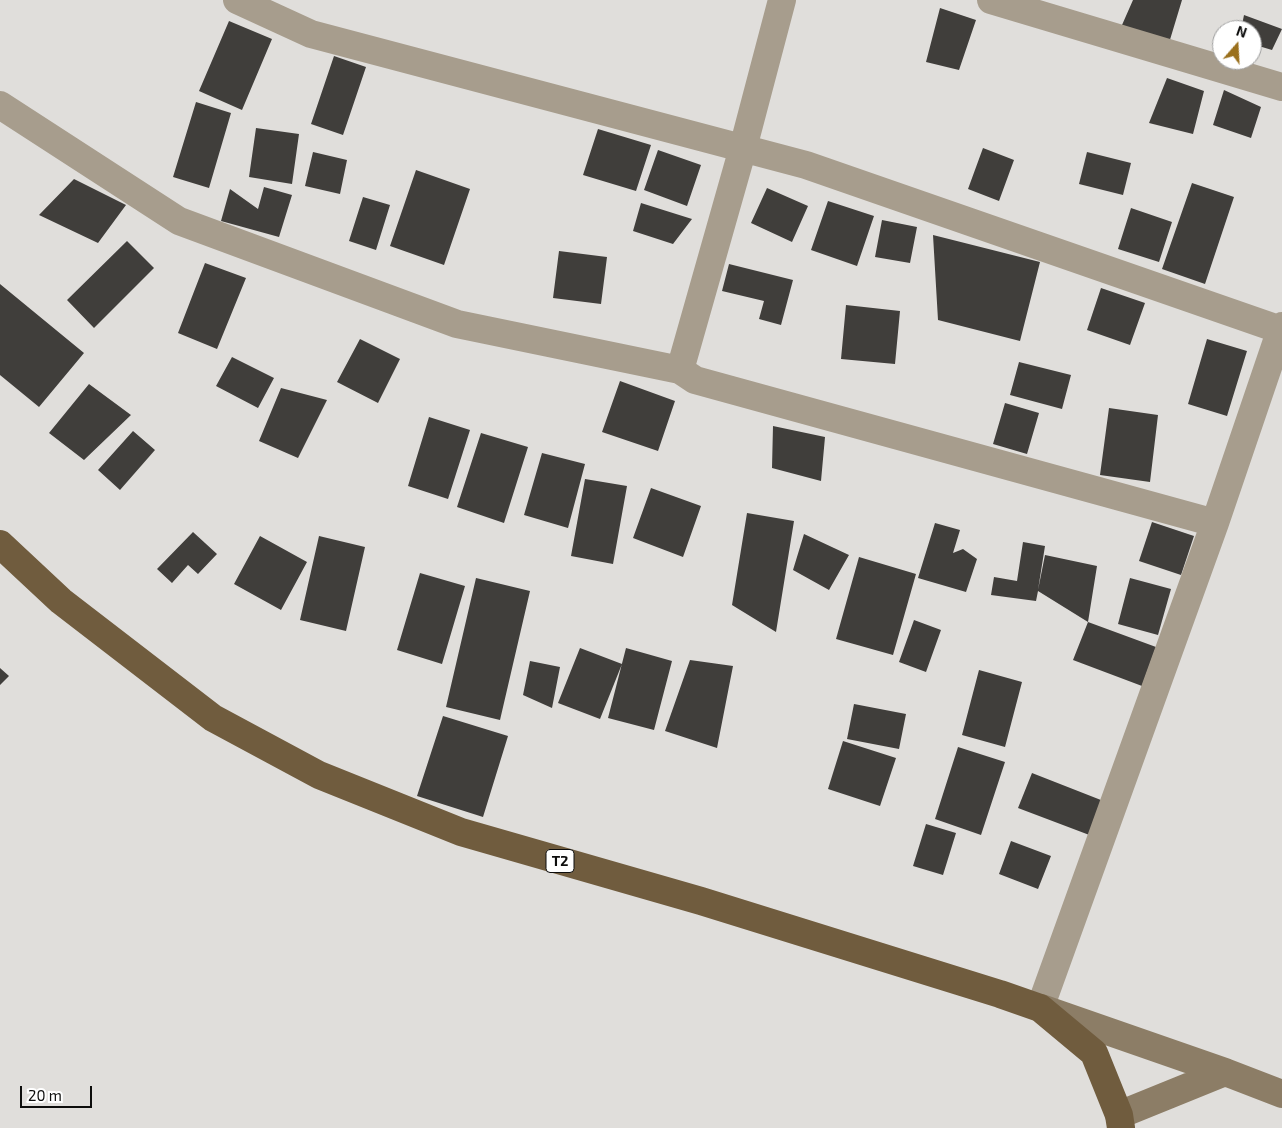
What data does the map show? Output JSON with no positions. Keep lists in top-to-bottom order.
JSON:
{
  "streets": {
    "highway": ["T2"]
  },
  "scale_bar": "20 m",
  "north": "top"
}
